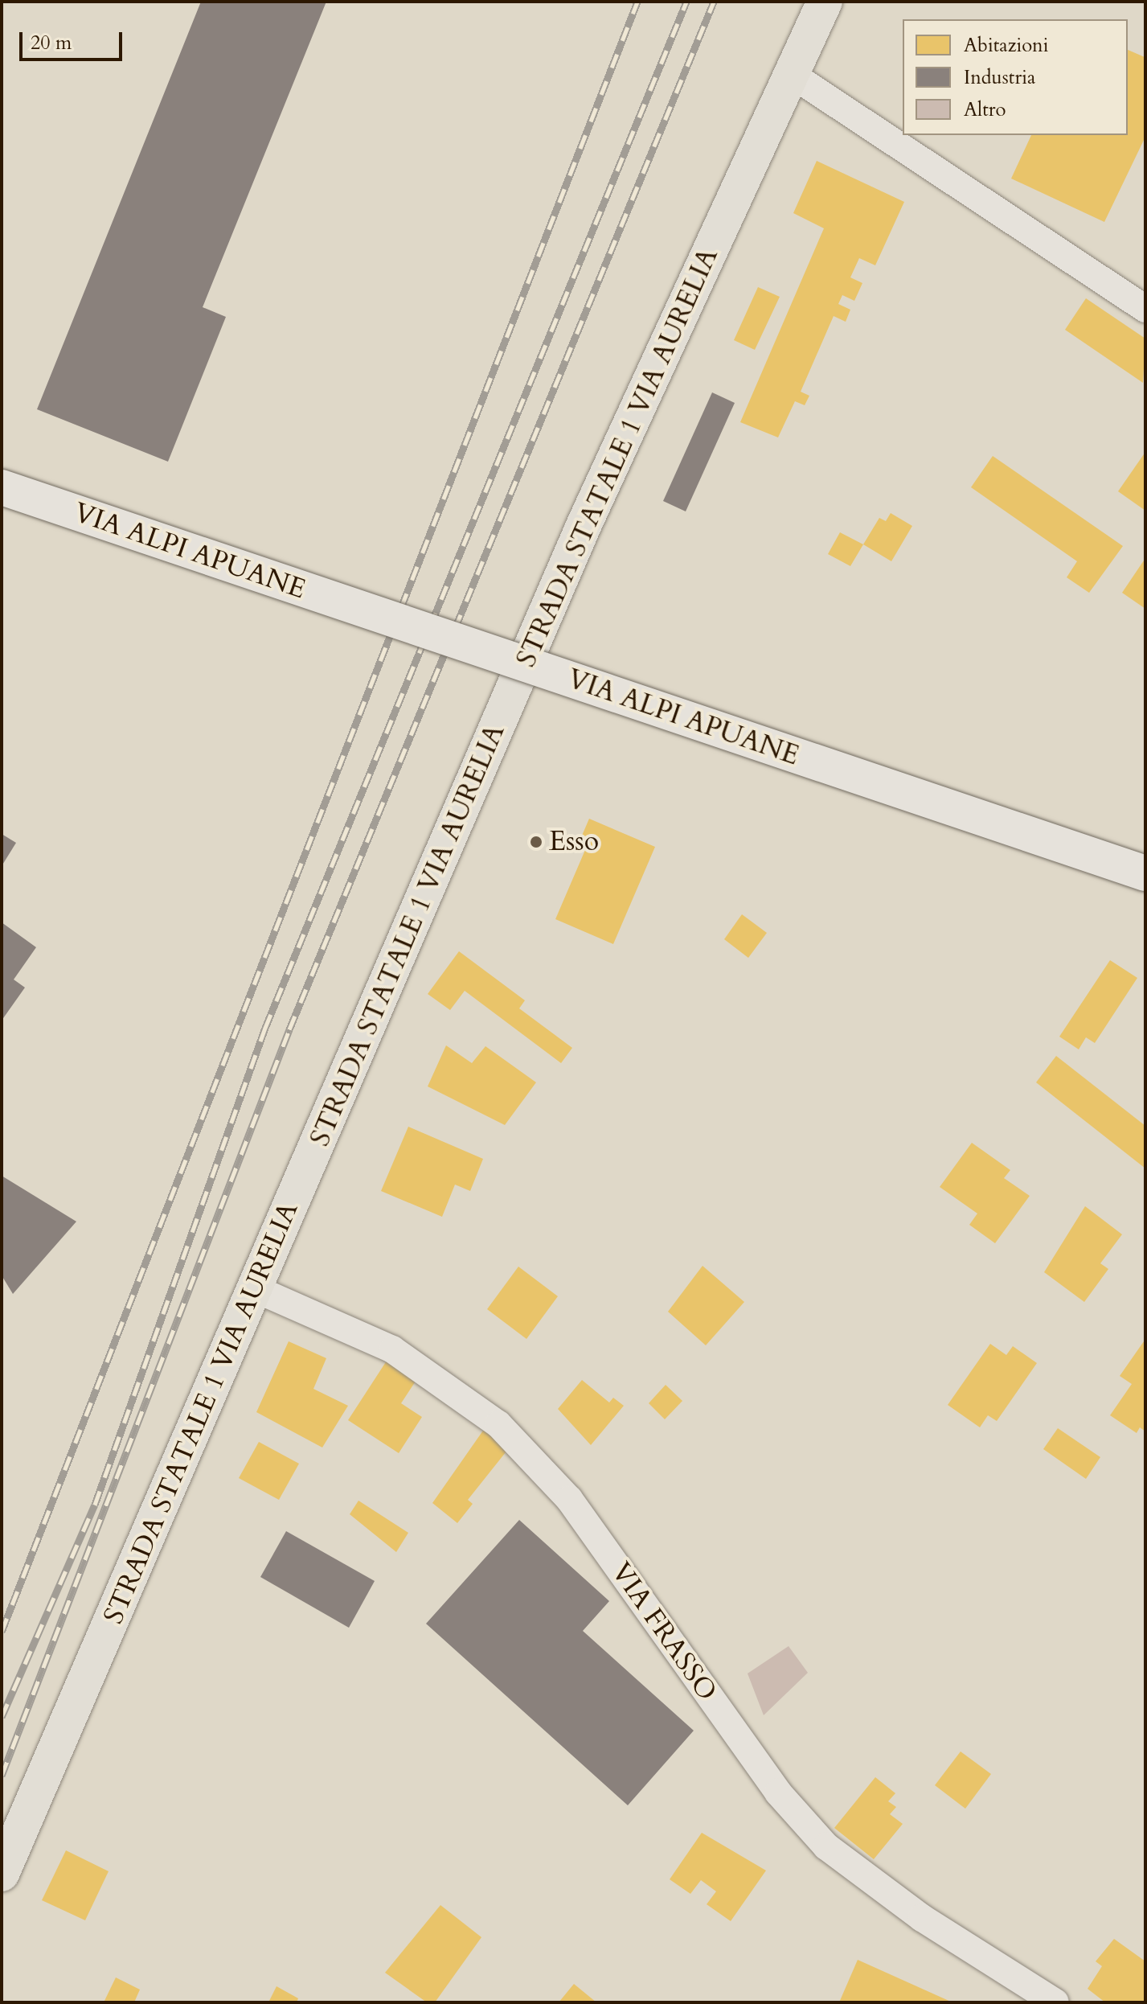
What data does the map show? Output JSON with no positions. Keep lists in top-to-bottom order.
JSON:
{
  "streets": {
    "main road": ["STRADA STATALE 1 VIA AURELIA", "VIA ALPI APUANE"],
    "street": ["VIA FRASSO"]
  },
  "crossings": [
    ["STRADA STATALE 1 VIA AURELIA", "VIA FRASSO"]
  ],
  "places": ["Esso"],
  "legend": ["Abitazioni", "Industria", "Altro"],
  "scale_bar": "20 m"
}
